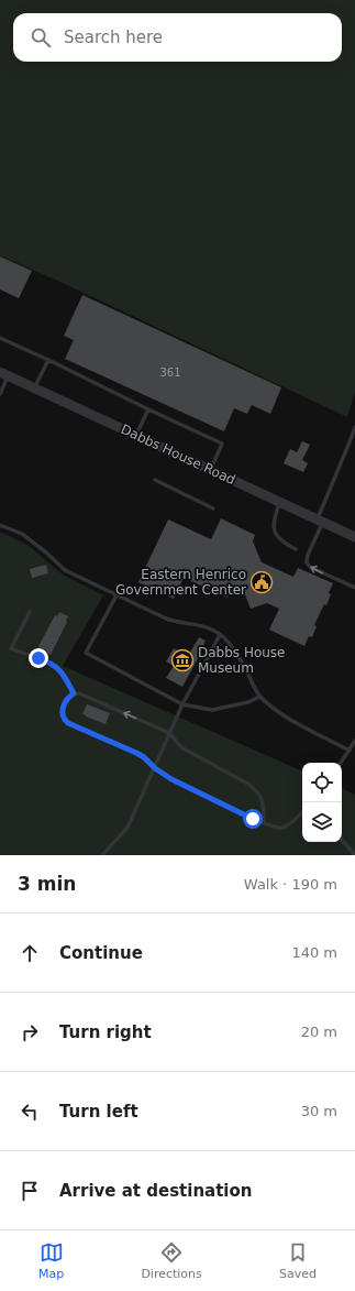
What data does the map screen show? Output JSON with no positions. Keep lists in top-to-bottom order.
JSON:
{
  "streets": {
    "street": ["Dabbs House Road"]
  },
  "places": {
    "public building": ["Eastern Henrico Government Center"],
    "museum": ["Dabbs House Museum"]
  },
  "house_numbers": ["361"],
  "page": {
    "search": "Search here",
    "heading": ["3 min", "Walk · 190 m"],
    "list": [
      ["Continue", "140 m"],
      ["Turn right", "20 m"],
      ["Turn left", "30 m"],
      "Arrive at destination"
    ],
    "nav": ["Map", "Directions", "Saved"]
  }
}
